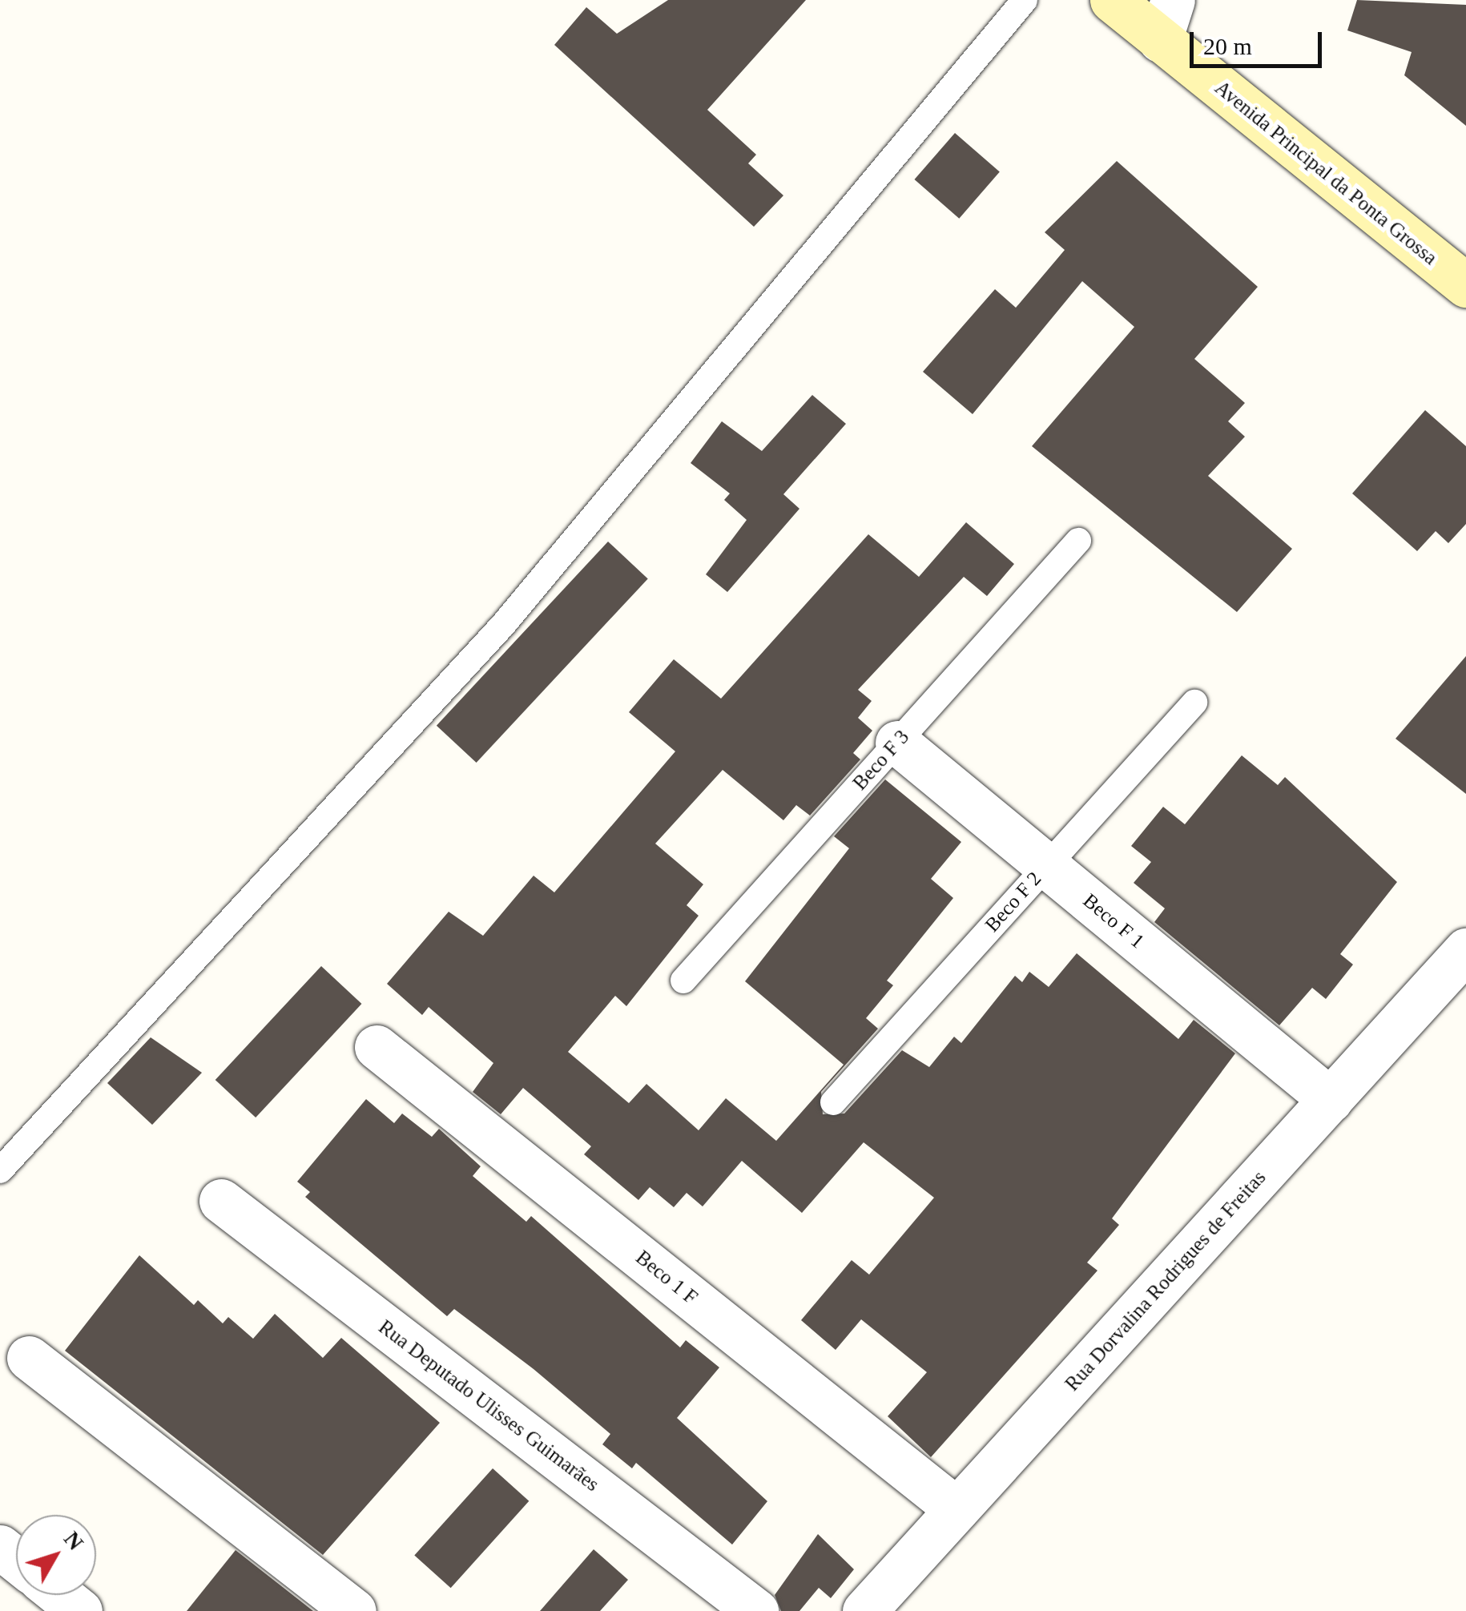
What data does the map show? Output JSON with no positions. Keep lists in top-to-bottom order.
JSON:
{
  "streets": {
    "main road": ["Avenida Principal da Ponta Grossa"],
    "street": [
      "Beco F 1",
      "Beco 1 F",
      "Rua Dorvalina Rodrigues de Freitas",
      "Rua Deputado Ulisses Guimarães"
    ],
    "lane": ["Beco F 3", "Beco F 2"]
  },
  "crossings": [
    ["Beco F 3", "Beco F 1"],
    ["Beco F 2", "Beco F 1"],
    ["Beco F 1", "Rua Dorvalina Rodrigues de Freitas"],
    ["Beco 1 F", "Rua Dorvalina Rodrigues de Freitas"]
  ],
  "scale_bar": "20 m",
  "north": "top right"
}
